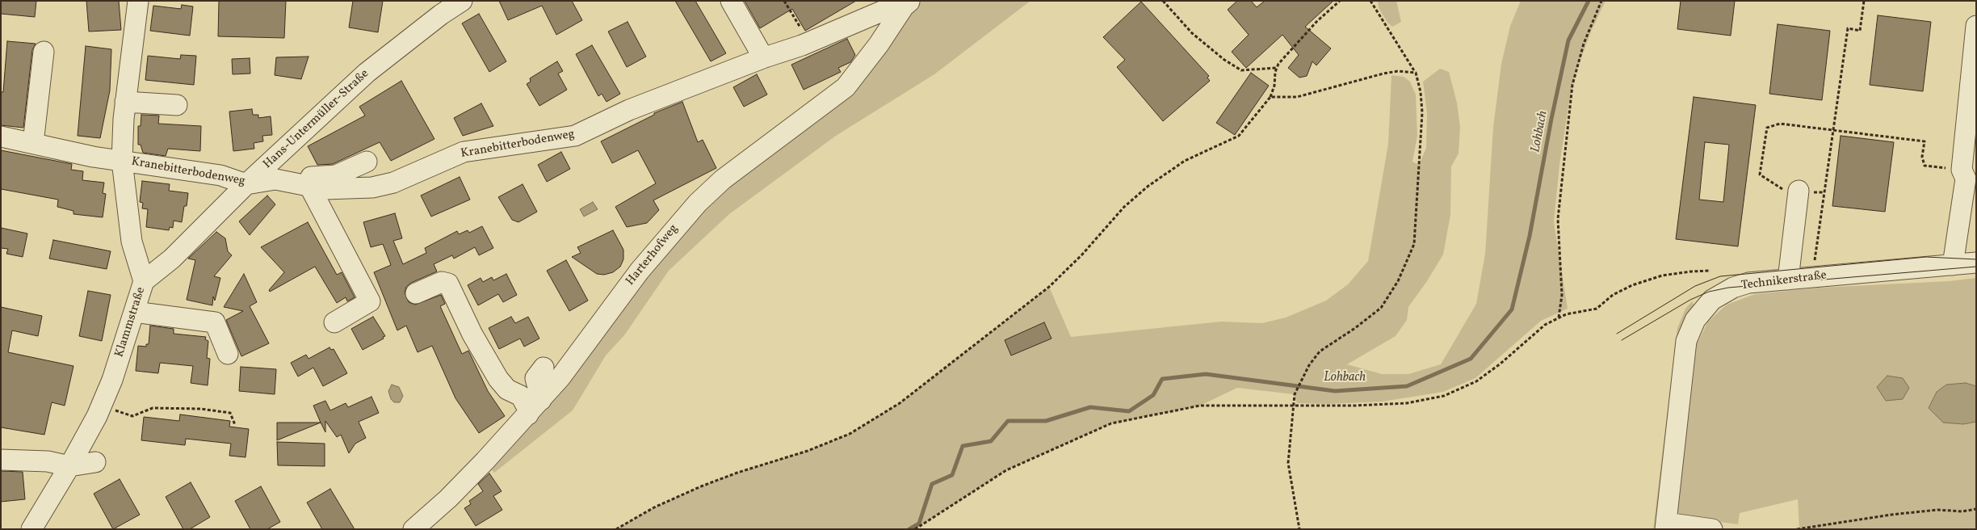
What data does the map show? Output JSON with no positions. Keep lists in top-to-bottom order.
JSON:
{
  "streets": {
    "street": [
      "Hans-Untermüller-Straße",
      "Kranebitterbodenweg",
      "Harterhofweg",
      "Technikerstraße",
      "Klammstraße"
    ]
  },
  "crossings": [
    ["Hans-Untermüller-Straße", "Kranebitterbodenweg"],
    ["Hans-Untermüller-Straße", "Klammstraße"],
    ["Kranebitterbodenweg", "Harterhofweg"],
    ["Kranebitterbodenweg", "Klammstraße"]
  ],
  "water": ["Lohbach"]
}
